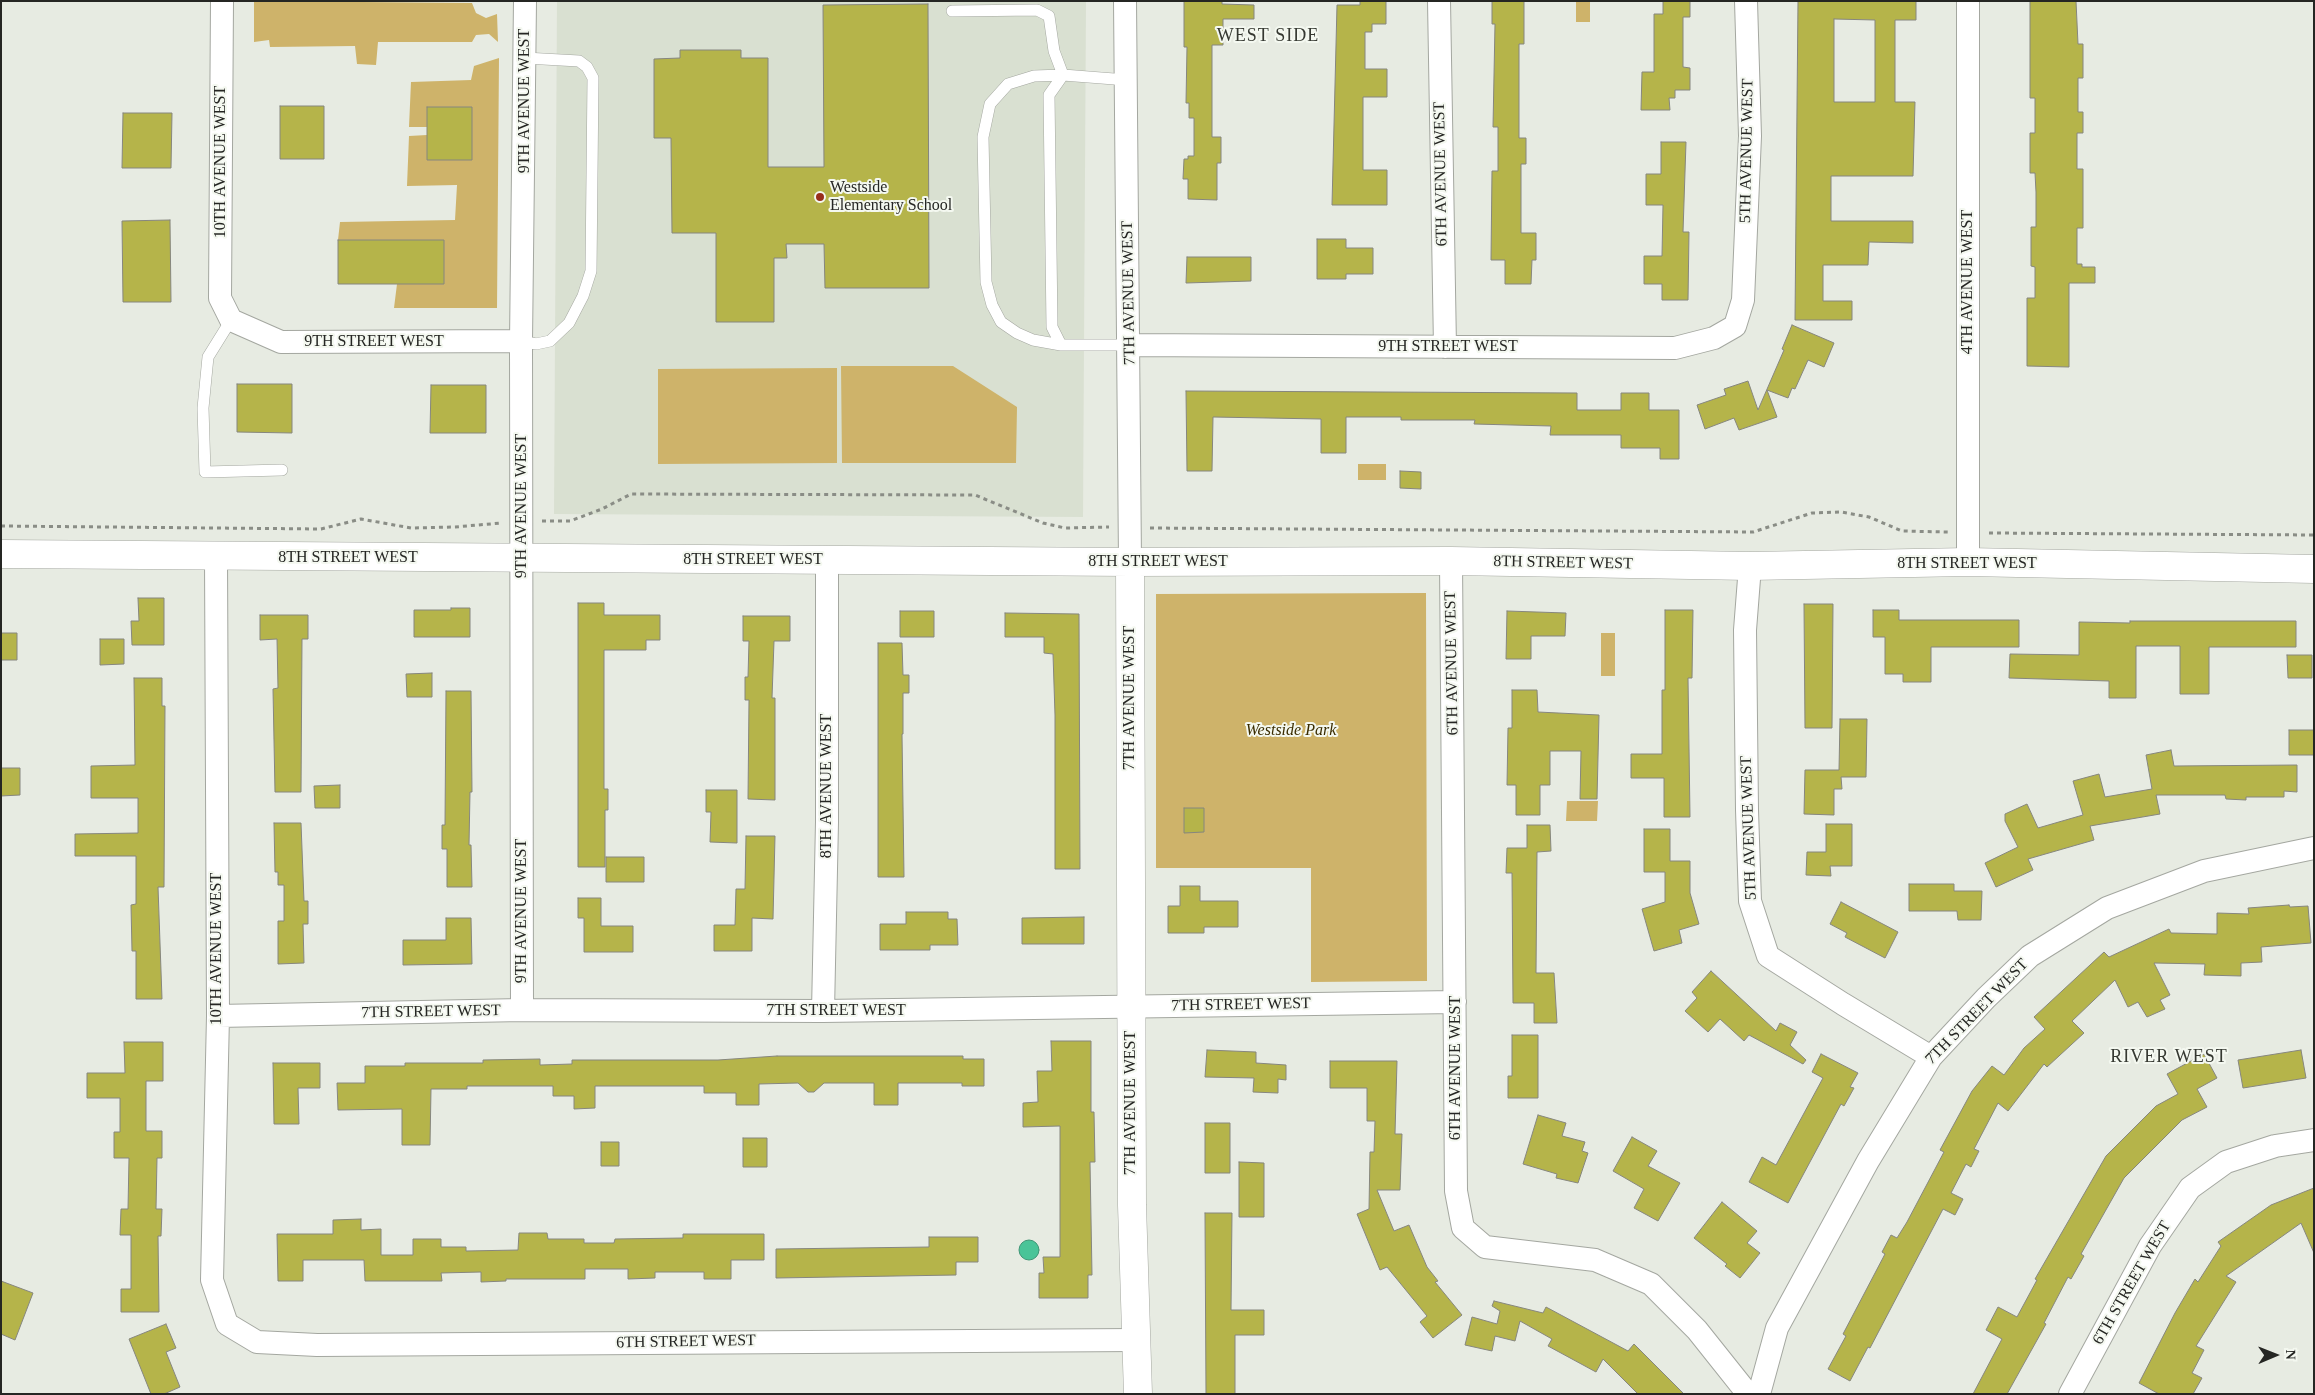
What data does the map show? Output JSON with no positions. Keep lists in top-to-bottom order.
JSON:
{
  "streets": {
    "street": [
      "9TH AVENUE WEST",
      "5TH AVENUE WEST",
      "10TH AVENUE WEST",
      "6TH AVENUE WEST",
      "4TH AVENUE WEST",
      "7TH AVENUE WEST",
      "9TH STREET WEST",
      "8TH STREET WEST",
      "8TH AVENUE WEST",
      "7TH STREET WEST",
      "6TH STREET WEST"
    ]
  },
  "crossings": [
    ["9TH AVENUE WEST", "9TH STREET WEST"],
    ["9TH AVENUE WEST", "8TH STREET WEST"],
    ["9TH AVENUE WEST", "7TH STREET WEST"],
    ["5TH AVENUE WEST", "9TH STREET WEST"],
    ["5TH AVENUE WEST", "8TH STREET WEST"],
    ["5TH AVENUE WEST", "7TH STREET WEST"],
    ["10TH AVENUE WEST", "9TH STREET WEST"],
    ["10TH AVENUE WEST", "8TH STREET WEST"],
    ["10TH AVENUE WEST", "7TH STREET WEST"],
    ["10TH AVENUE WEST", "6TH STREET WEST"],
    ["6TH AVENUE WEST", "9TH STREET WEST"],
    ["6TH AVENUE WEST", "8TH STREET WEST"],
    ["6TH AVENUE WEST", "7TH STREET WEST"],
    ["4TH AVENUE WEST", "8TH STREET WEST"],
    ["7TH AVENUE WEST", "9TH STREET WEST"],
    ["7TH AVENUE WEST", "8TH STREET WEST"],
    ["7TH AVENUE WEST", "7TH STREET WEST"],
    ["7TH AVENUE WEST", "6TH STREET WEST"],
    ["8TH STREET WEST", "8TH AVENUE WEST"],
    ["8TH AVENUE WEST", "7TH STREET WEST"]
  ],
  "districts": ["WEST SIDE", "RIVER WEST"],
  "parks": ["Westside Park"],
  "places": ["Westside Elementary School"],
  "north": "right"
}
